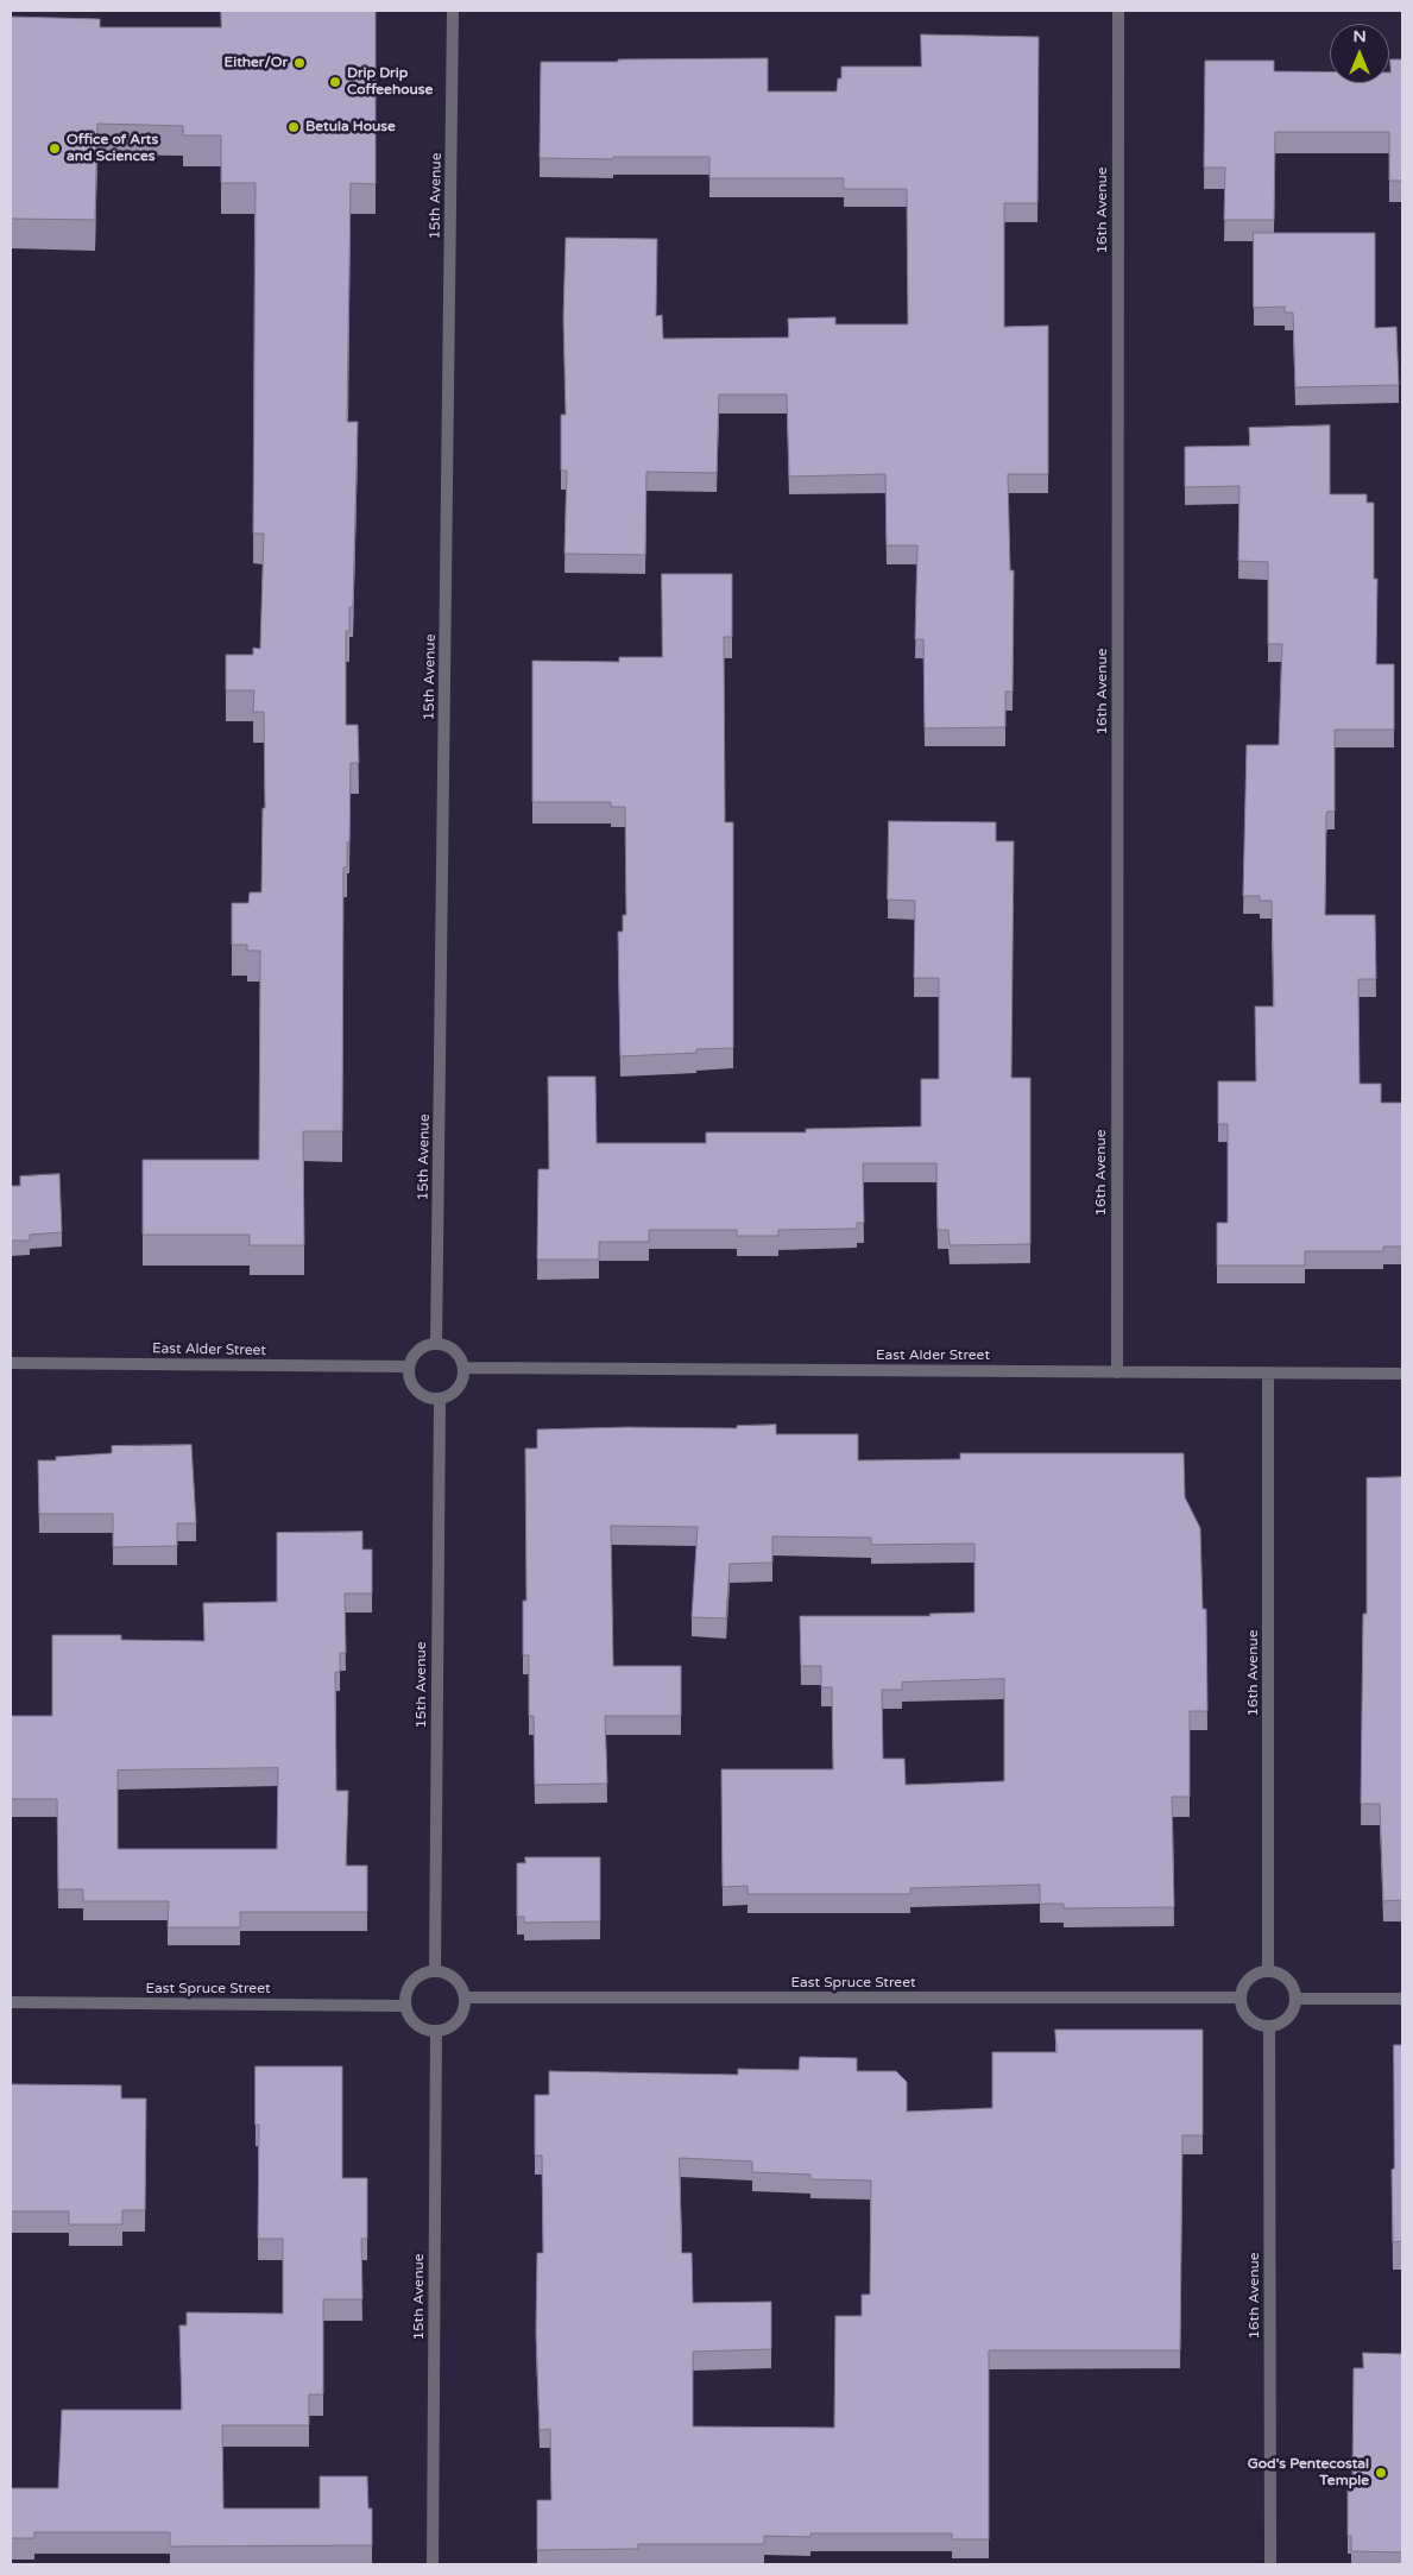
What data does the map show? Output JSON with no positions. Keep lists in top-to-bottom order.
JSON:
{
  "streets": {
    "street": [
      "15th Avenue",
      "16th Avenue",
      "East Alder Street",
      "East Spruce Street"
    ]
  },
  "crossings": [
    ["15th Avenue", "East Alder Street"],
    ["15th Avenue", "East Spruce Street"],
    ["16th Avenue", "East Alder Street"],
    ["16th Avenue", "East Spruce Street"]
  ],
  "places": [
    "Either/Or",
    "Drip Drip Coffeehouse",
    "Betula House",
    "Office of Arts and Sciences",
    "God's Pentecostal Temple"
  ],
  "north": "top"
}
